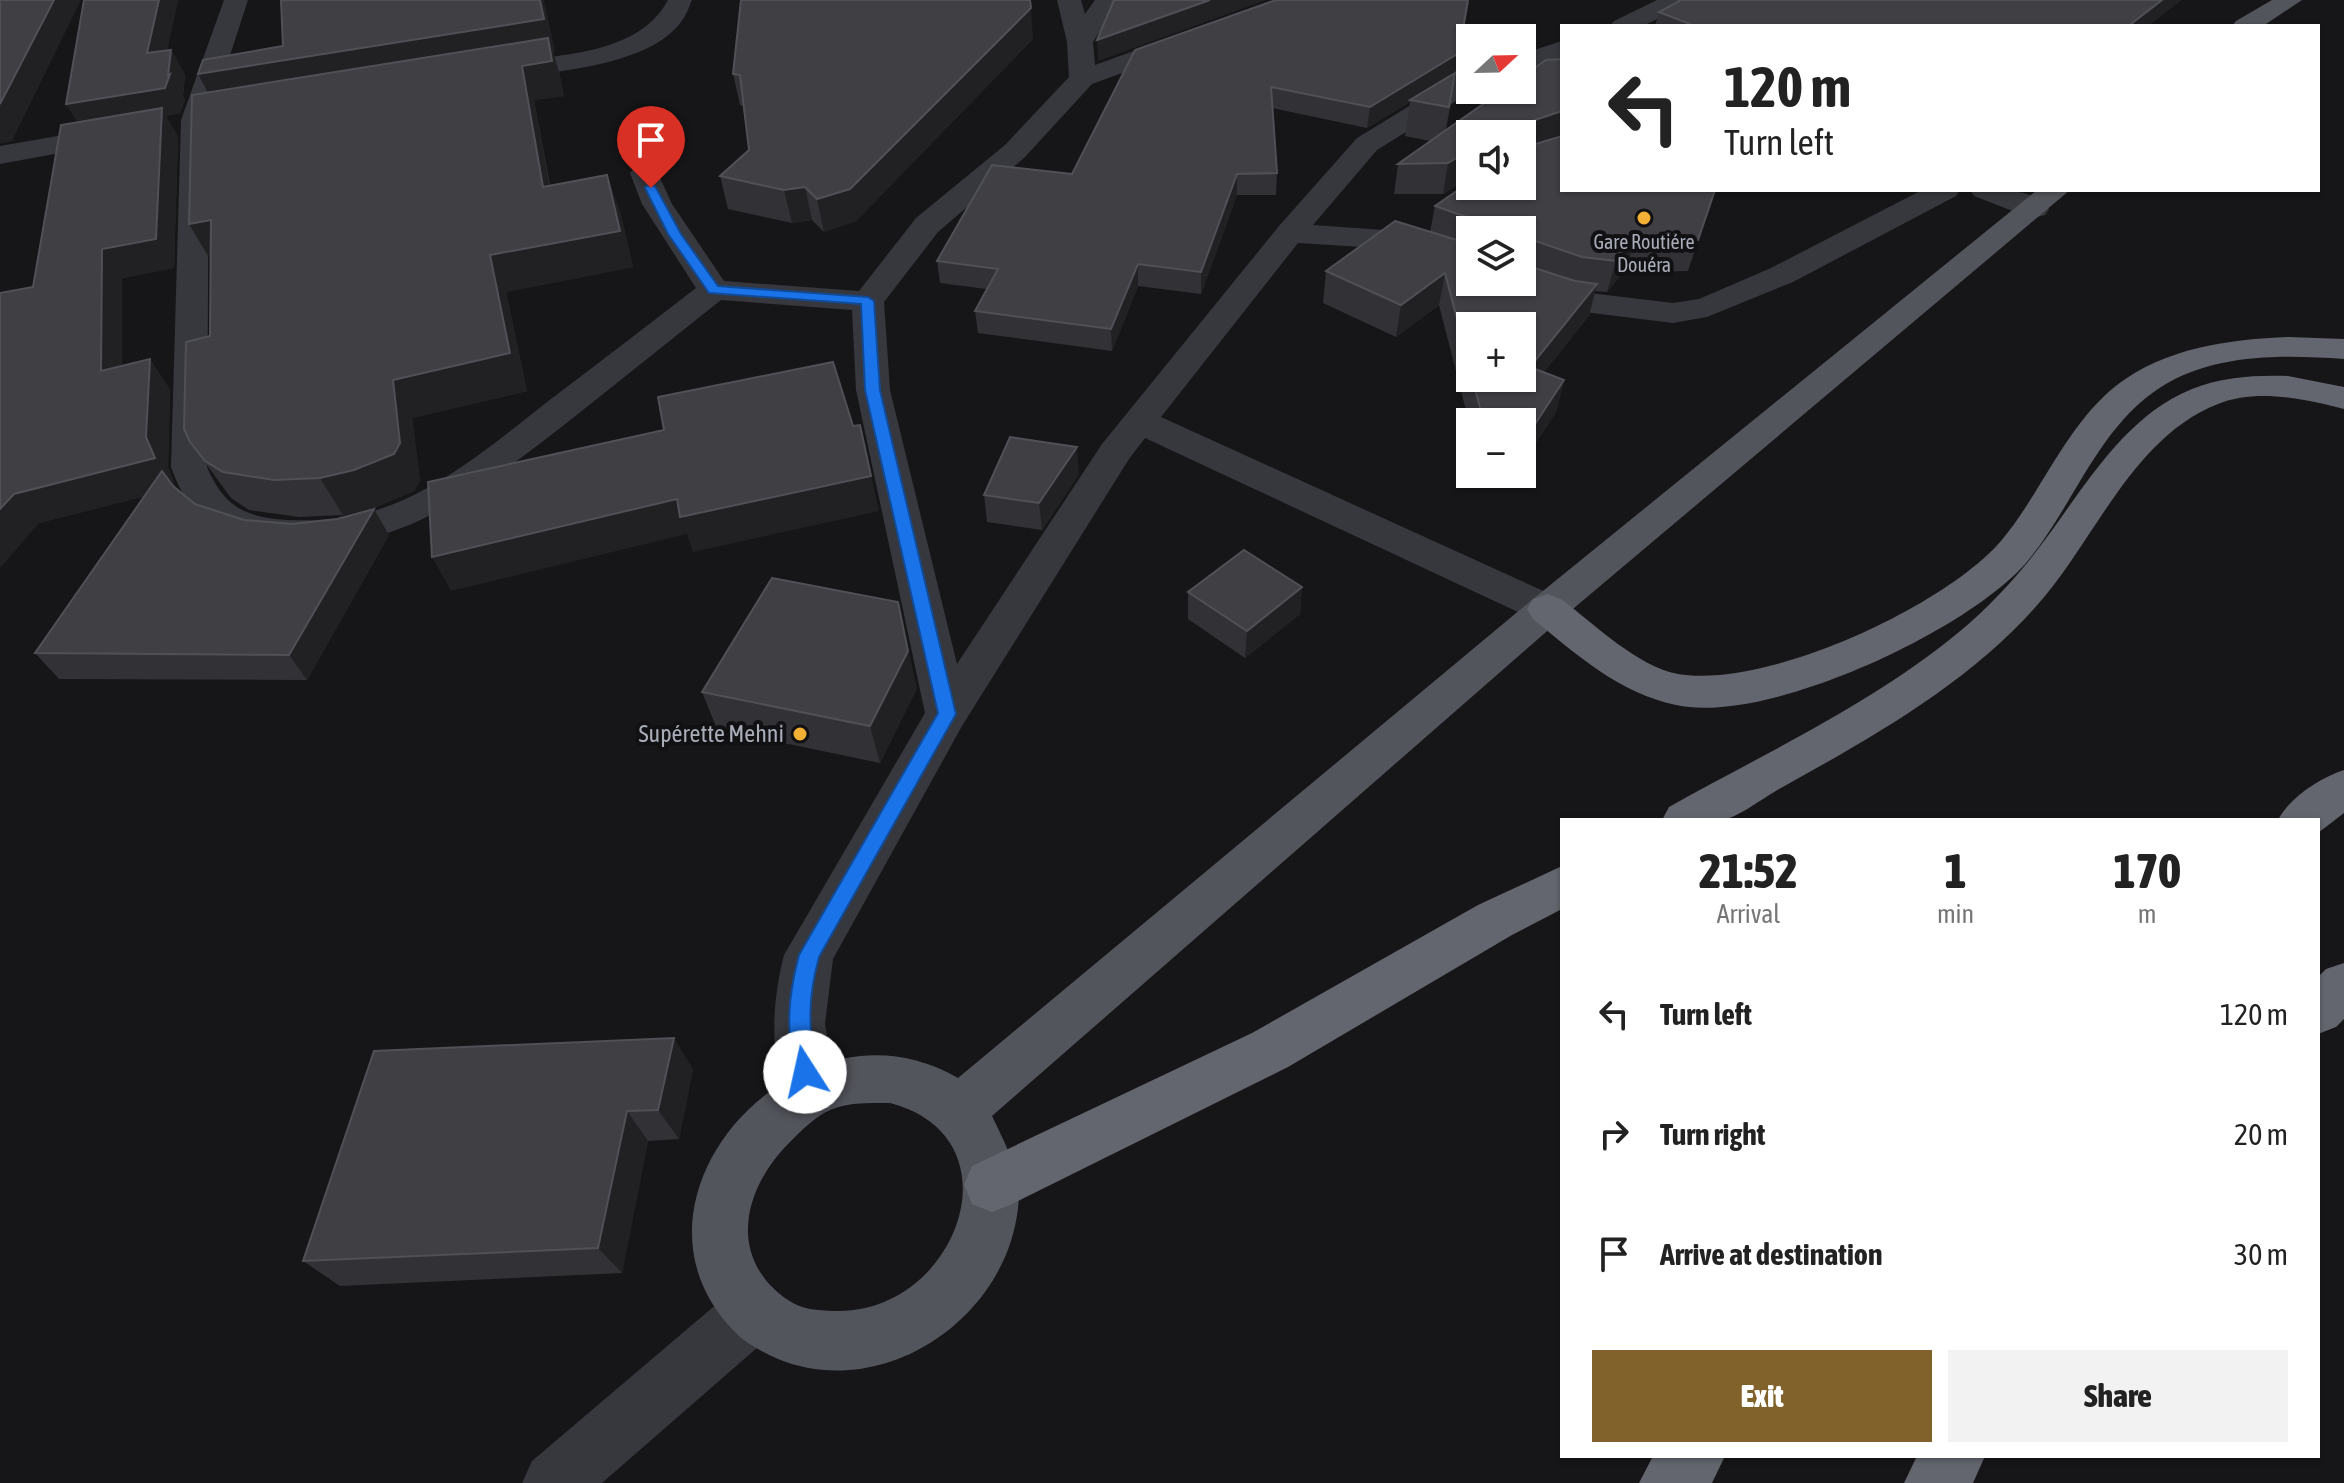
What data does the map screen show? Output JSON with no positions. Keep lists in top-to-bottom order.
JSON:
{
  "places": ["Gare Routiére Douéra", "Supérette Mehni"],
  "north": "right",
  "page": {
    "map_buttons": ["+", "−"],
    "turn": ["120 m", "Turn left"],
    "eta": [
      "21:52",
      "Arrival",
      "1",
      "min",
      "170",
      "m"
    ],
    "list": [
      {
        "name": "Turn left",
        "value": "120 m"
      },
      {
        "name": "Turn right",
        "value": "20 m"
      },
      {
        "name": "Arrive at destination",
        "value": "30 m"
      }
    ],
    "buttons": ["Exit", "Share"]
  }
}
